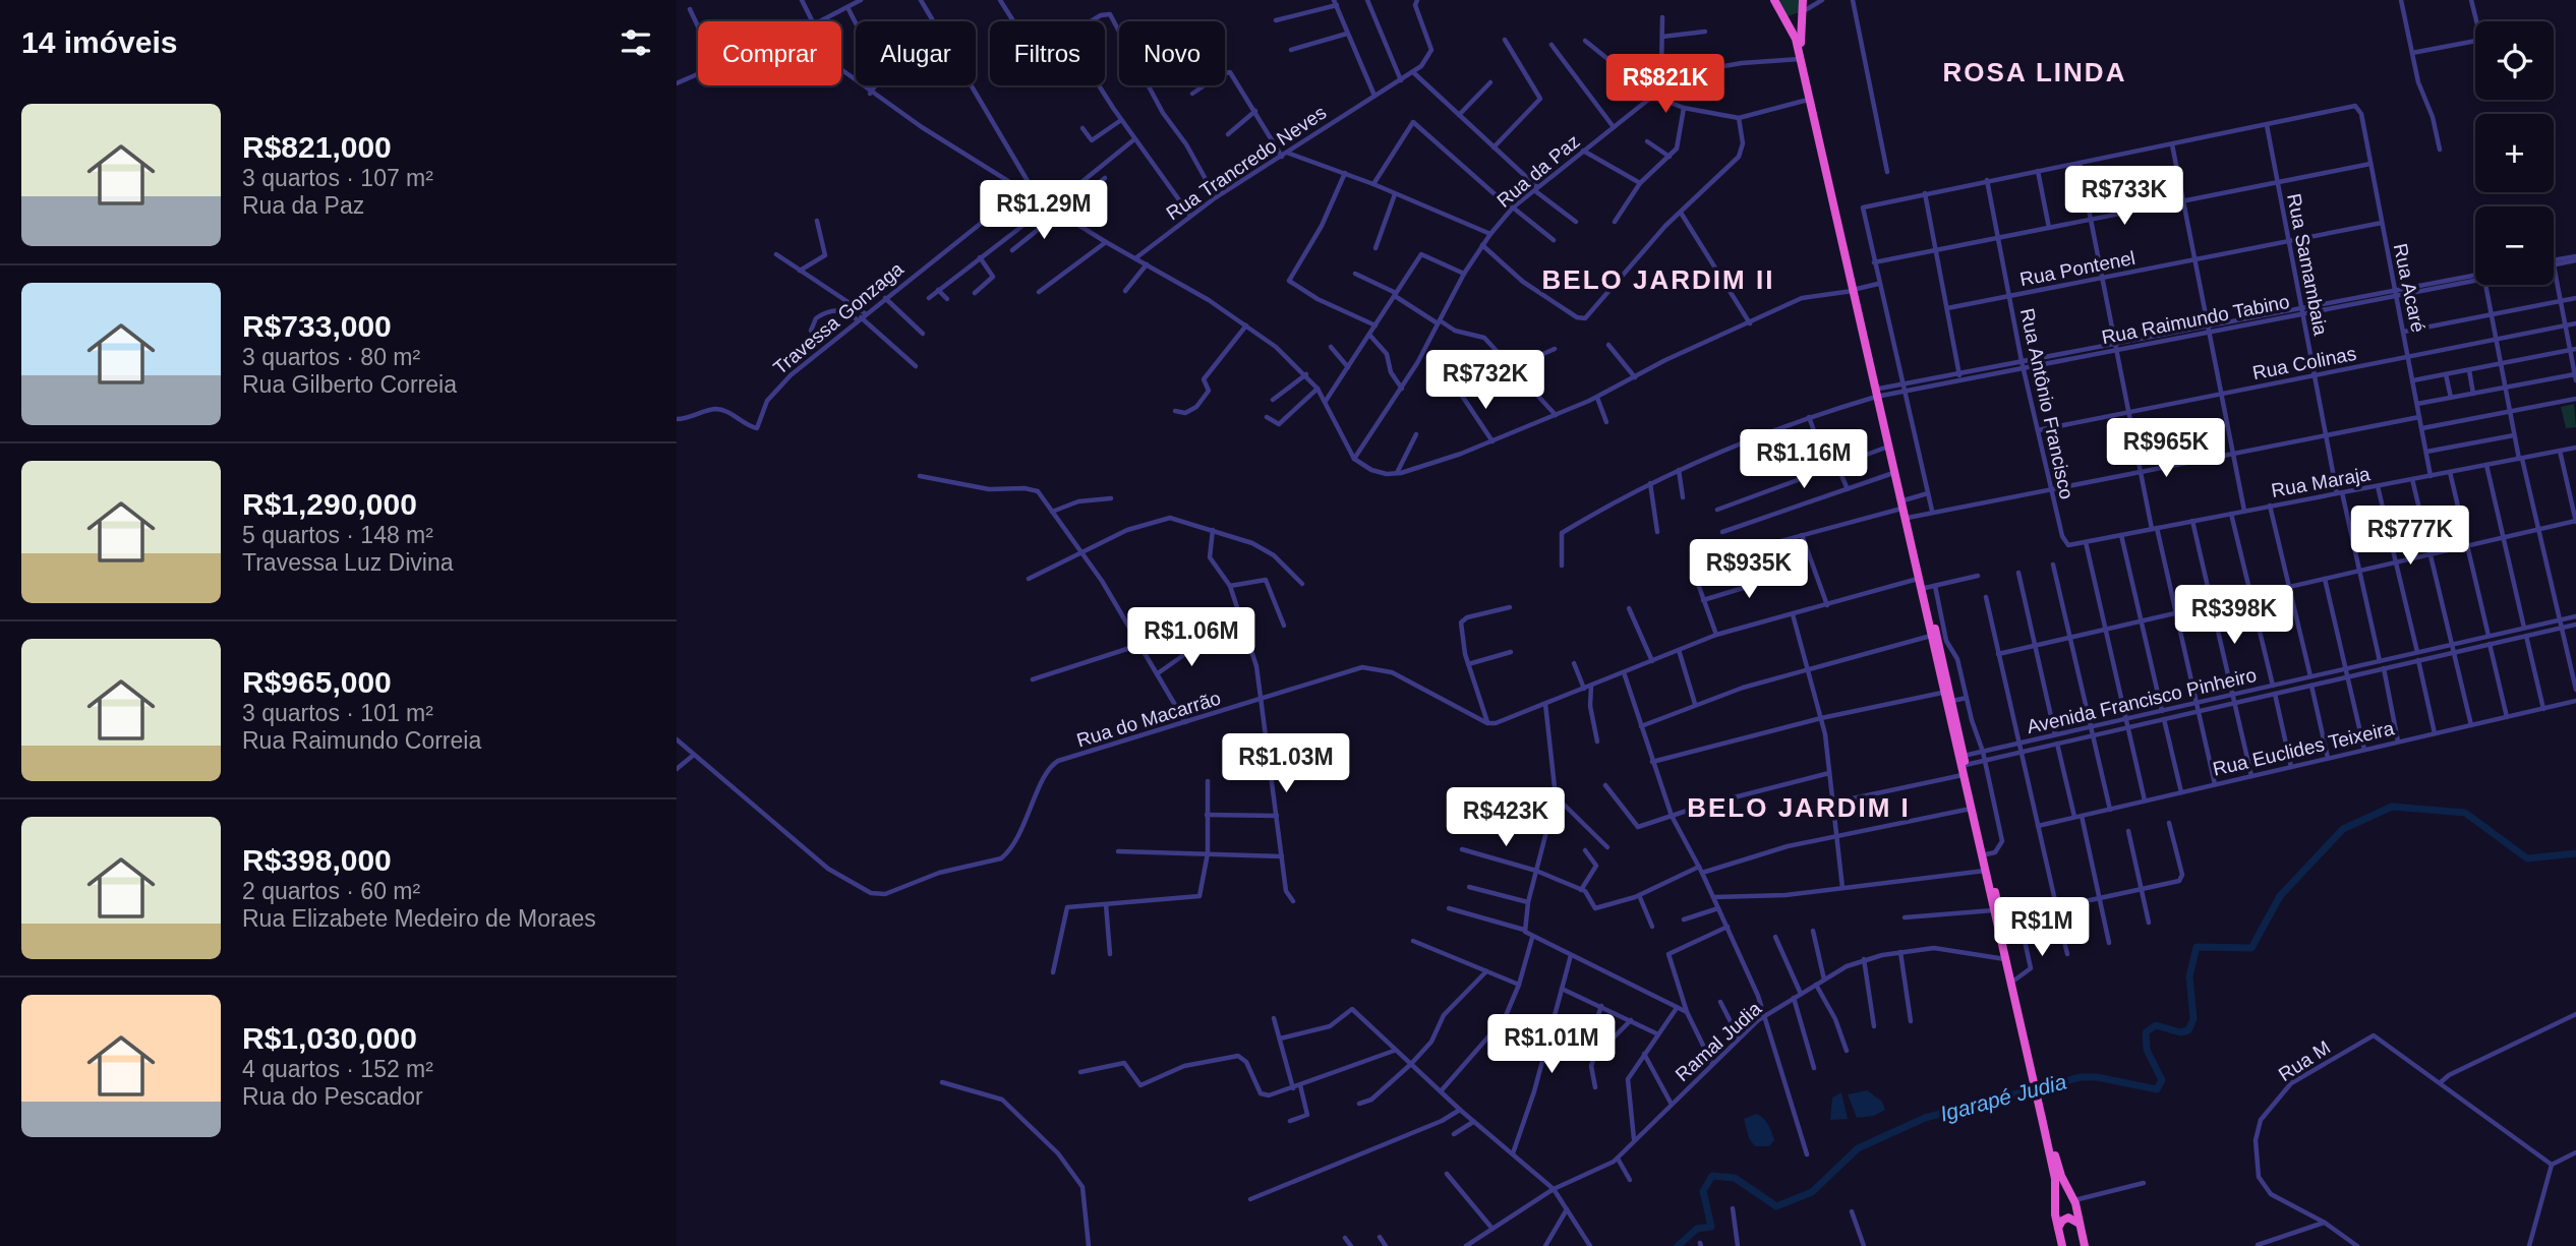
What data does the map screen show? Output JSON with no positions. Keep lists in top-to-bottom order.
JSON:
{
  "streets": {
    "street": [
      "Rua Trancredo Neves",
      "Rua da Paz",
      "Rua Samambaia",
      "Rua Pontenel",
      "Rua Acaré",
      "Travessa Gonzaga",
      "Rua Raimundo Tabino",
      "Rua Colinas",
      "Rua Antônio Francisco",
      "Rua Maraja",
      "Avenida Francisco Pinheiro",
      "Rua do Macarrão",
      "Rua Euclides Teixeira",
      "Ramal Judia",
      "Rua M"
    ]
  },
  "crossings": [
    ["Rua Samambaia", "Rua Pontenel"],
    ["Rua Samambaia", "Rua Acaré"],
    ["Rua Samambaia", "Rua Raimundo Tabino"],
    ["Rua Samambaia", "Rua Colinas"],
    ["Rua Samambaia", "Rua Maraja"],
    ["Rua Samambaia", "Avenida Francisco Pinheiro"],
    ["Rua Pontenel", "Rua Acaré"],
    ["Rua Pontenel", "Rua Antônio Francisco"],
    ["Rua Acaré", "Rua Raimundo Tabino"],
    ["Rua Acaré", "Rua Colinas"],
    ["Rua Acaré", "Rua Maraja"],
    ["Rua Raimundo Tabino", "Rua Antônio Francisco"],
    ["Rua Colinas", "Rua Antônio Francisco"],
    ["Rua Antônio Francisco", "Rua Maraja"]
  ],
  "districts": ["ROSA LINDA", "BELO JARDIM II", "BELO JARDIM I"],
  "water": ["Igarapé Judia"],
  "page": {
    "heading": "14 imóveis",
    "map_buttons": ["+", "−"],
    "chip": [
      "Comprar",
      "Alugar",
      "Filtros",
      "Novo"
    ],
    "price": [
      "R$821K",
      "R$733K",
      "R$1.29M",
      "R$732K",
      "R$965K",
      "R$1.16M",
      "R$777K",
      "R$935K",
      "R$398K",
      "R$1.06M",
      "R$1.03M",
      "R$423K",
      "R$1M",
      "R$1.01M"
    ],
    "list": [
      {
        "name": "R$821,000",
        "note": "3 quartos · 107 m² · Rua da Paz"
      },
      {
        "name": "R$733,000",
        "note": "3 quartos · 80 m² · Rua Gilberto Correia"
      },
      {
        "name": "R$1,290,000",
        "note": "5 quartos · 148 m² · Travessa Luz Divina"
      },
      {
        "name": "R$965,000",
        "note": "3 quartos · 101 m² · Rua Raimundo Correia"
      },
      {
        "name": "R$398,000",
        "note": "2 quartos · 60 m² · Rua Elizabete Medeiro de Moraes"
      },
      {
        "name": "R$1,030,000",
        "note": "4 quartos · 152 m² · Rua do Pescador"
      }
    ]
  }
}
